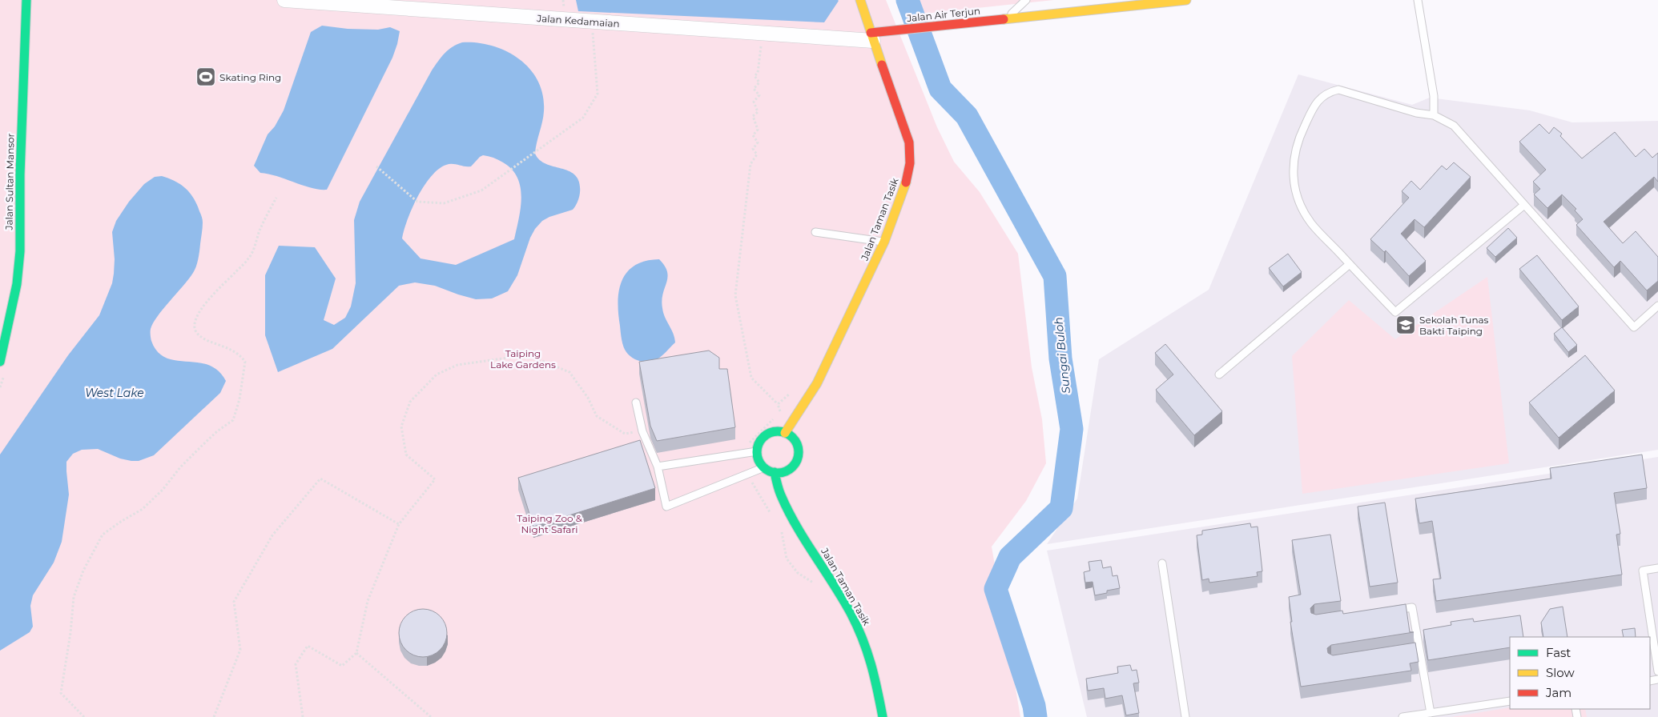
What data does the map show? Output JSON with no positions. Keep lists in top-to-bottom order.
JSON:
{
  "streets": {
    "street": [
      "Jalan Air Terjun",
      "Jalan Kedamaian",
      "Jalan Sultan Mansor",
      "Jalan Taman Tasik"
    ]
  },
  "crossings": [
    ["Jalan Air Terjun", "Jalan Kedamaian"],
    ["Jalan Air Terjun", "Jalan Taman Tasik"],
    ["Jalan Kedamaian", "Jalan Taman Tasik"]
  ],
  "water": ["Sungai Buloh", "West Lake"],
  "parks": ["Taiping Lake Gardens", "Taiping Zoo & Night Safari"],
  "places": {
    "sports": ["Skating Ring"],
    "school or university": ["Sekolah Tunas Bakti Taiping"]
  },
  "legend": ["Fast", "Slow", "Jam"]
}
